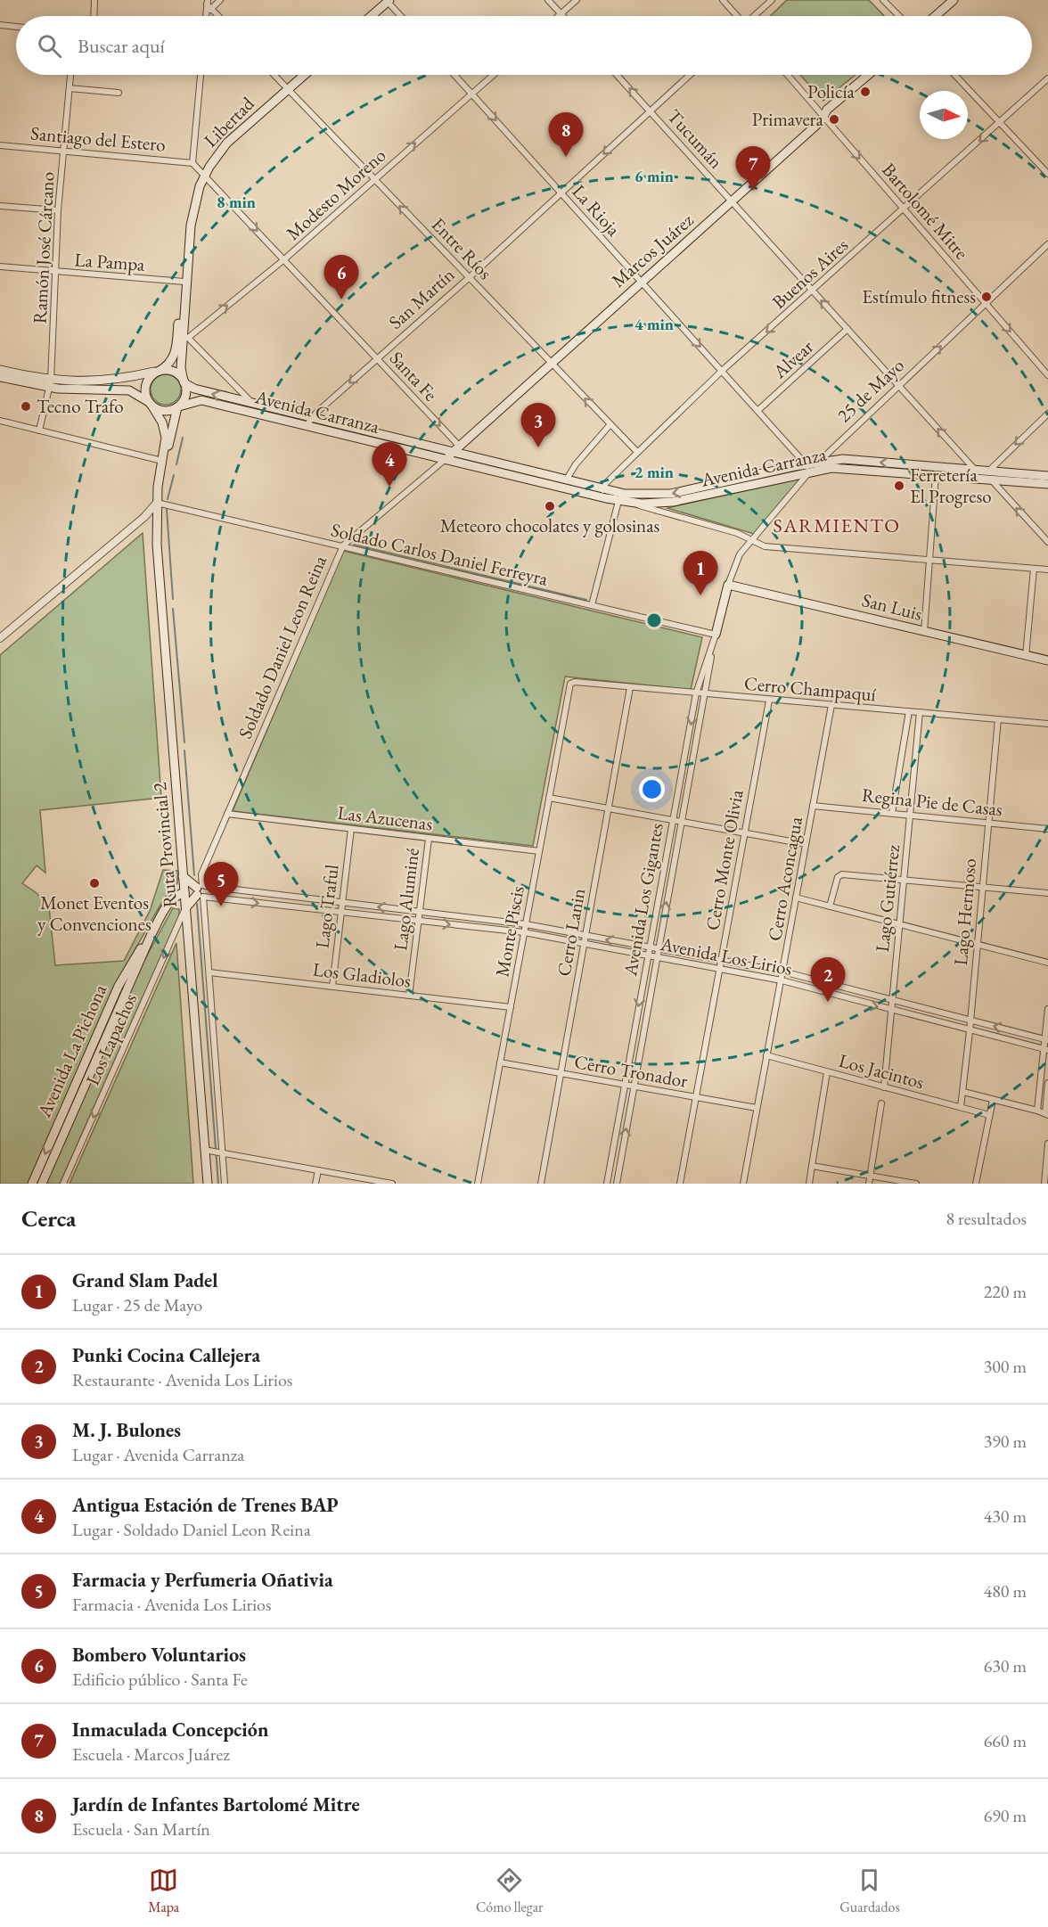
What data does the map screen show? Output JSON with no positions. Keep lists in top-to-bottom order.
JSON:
{
  "streets": {
    "main road": [
      "Libertad",
      "Marcos Juárez",
      "Avenida Carranza",
      "San Luis",
      "Ruta Provincial 2",
      "Avenida La Pichona"
    ],
    "street": [
      "Santiago del Estero",
      "Tucumán",
      "Modesto Moreno",
      "La Rioja",
      "Bartolomé Mitre",
      "Ramón José Cárcano",
      "Entre Ríos",
      "La Pampa",
      "Buenos Aires",
      "San Martín",
      "Alvear",
      "Santa Fe",
      "25 de Mayo",
      "Soldado Carlos Daniel Ferreyra",
      "Soldado Daniel Leon Reina",
      "Cerro Champaquí",
      "Regina Pie de Casas",
      "Las Azucenas",
      "Cerro Monte Olivia",
      "Cerro Aconcagua",
      "Lago Gutiérrez",
      "Lago Aluminé",
      "Avenida Los Gigantes",
      "Lago Traful",
      "Lago Hermoso",
      "Monte Piscis",
      "Cerro Lanin",
      "Avenida Los Lirios",
      "Los Gladiolos",
      "Los Lapachos",
      "Cerro Tronador",
      "Los Jacintos"
    ]
  },
  "crossings": [
    ["Libertad", "Modesto Moreno"],
    ["Libertad", "Entre Ríos"],
    ["Libertad", "La Pampa"],
    ["Libertad", "Santa Fe"],
    ["Libertad", "Avenida Carranza"],
    ["Santiago del Estero", "Ramón José Cárcano"],
    ["Santiago del Estero", "Santa Fe"],
    ["Tucumán", "Marcos Juárez"],
    ["Tucumán", "Buenos Aires"],
    ["Tucumán", "San Martín"],
    ["Tucumán", "Alvear"],
    ["Tucumán", "25 de Mayo"],
    ["Tucumán", "Avenida Carranza"],
    ["Modesto Moreno", "La Rioja"],
    ["Modesto Moreno", "Entre Ríos"],
    ["Modesto Moreno", "Santa Fe"],
    ["La Rioja", "Marcos Juárez"],
    ["La Rioja", "Buenos Aires"],
    ["La Rioja", "San Martín"],
    ["La Rioja", "Alvear"],
    ["La Rioja", "Avenida Carranza"],
    ["Bartolomé Mitre", "Marcos Juárez"],
    ["Bartolomé Mitre", "Buenos Aires"],
    ["Bartolomé Mitre", "25 de Mayo"],
    ["Ramón José Cárcano", "La Pampa"],
    ["Entre Ríos", "Marcos Juárez"],
    ["Entre Ríos", "Buenos Aires"],
    ["Entre Ríos", "San Martín"],
    ["Marcos Juárez", "Santa Fe"],
    ["Marcos Juárez", "Avenida Carranza"],
    ["Marcos Juárez", "Soldado Daniel Leon Reina"],
    ["Buenos Aires", "Avenida Carranza"],
    ["San Martín", "Santa Fe"],
    ["San Martín", "Avenida Carranza"],
    ["25 de Mayo", "Avenida Carranza"],
    ["Avenida Carranza", "Soldado Daniel Leon Reina"],
    ["Soldado Carlos Daniel Ferreyra", "Soldado Daniel Leon Reina"],
    ["Soldado Carlos Daniel Ferreyra", "Ruta Provincial 2"],
    ["Soldado Carlos Daniel Ferreyra", "Avenida Los Gigantes"],
    ["Soldado Daniel Leon Reina", "Las Azucenas"],
    ["Soldado Daniel Leon Reina", "Avenida Los Lirios"],
    ["Soldado Daniel Leon Reina", "Los Gladiolos"],
    ["Cerro Champaquí", "Cerro Monte Olivia"],
    ["Cerro Champaquí", "Cerro Aconcagua"],
    ["Cerro Champaquí", "Lago Gutiérrez"],
    ["Cerro Champaquí", "Avenida Los Gigantes"],
    ["Cerro Champaquí", "Lago Hermoso"],
    ["Cerro Champaquí", "Monte Piscis"],
    ["Cerro Champaquí", "Cerro Lanin"],
    ["Regina Pie de Casas", "Cerro Aconcagua"],
    ["Regina Pie de Casas", "Lago Gutiérrez"],
    ["Regina Pie de Casas", "Lago Hermoso"],
    ["Las Azucenas", "Lago Aluminé"],
    ["Las Azucenas", "Lago Traful"],
    ["Las Azucenas", "Monte Piscis"],
    ["Ruta Provincial 2", "Los Lapachos"],
    ["Ruta Provincial 2", "Avenida La Pichona"],
    ["Cerro Monte Olivia", "Avenida Los Lirios"],
    ["Cerro Monte Olivia", "Cerro Tronador"],
    ["Cerro Aconcagua", "Avenida Los Lirios"],
    ["Cerro Aconcagua", "Cerro Tronador"],
    ["Cerro Aconcagua", "Los Jacintos"],
    ["Lago Gutiérrez", "Avenida Los Lirios"],
    ["Lago Gutiérrez", "Los Jacintos"],
    ["Lago Aluminé", "Avenida Los Lirios"],
    ["Lago Aluminé", "Los Gladiolos"],
    ["Avenida Los Gigantes", "Avenida Los Lirios"],
    ["Avenida Los Gigantes", "Cerro Tronador"],
    ["Lago Traful", "Avenida Los Lirios"],
    ["Lago Traful", "Los Gladiolos"],
    ["Lago Hermoso", "Avenida Los Lirios"],
    ["Lago Hermoso", "Los Jacintos"],
    ["Monte Piscis", "Avenida Los Lirios"],
    ["Monte Piscis", "Los Gladiolos"],
    ["Monte Piscis", "Cerro Tronador"],
    ["Cerro Lanin", "Avenida Los Lirios"],
    ["Cerro Lanin", "Cerro Tronador"]
  ],
  "one_way": [
    "Tucumán",
    "Modesto Moreno",
    "La Rioja",
    "Bartolomé Mitre",
    "Entre Ríos",
    "Buenos Aires",
    "San Martín",
    "Santa Fe",
    "25 de Mayo",
    "Los Lapachos"
  ],
  "districts": ["SARMIENTO"],
  "places": [
    "Policía",
    "Primavera",
    "Estímulo fitness",
    "Tecno Trafo",
    "Ferretería El Progreso",
    "Meteoro chocolates y golosinas",
    "Monet Eventos y Convenciones"
  ],
  "north": "right",
  "page": {
    "search": "Buscar aquí",
    "pins": [
      "8",
      "7",
      "6",
      "3",
      "4",
      "1",
      "5",
      "2"
    ],
    "heading": ["Cerca", "8 resultados"],
    "list": [
      {
        "mark": "1",
        "name": "Grand Slam Padel",
        "note": "Lugar · 25 de Mayo",
        "value": "220 m"
      },
      {
        "mark": "2",
        "name": "Punki Cocina Callejera",
        "note": "Restaurante · Avenida Los Lirios",
        "value": "300 m"
      },
      {
        "mark": "3",
        "name": "M. J. Bulones",
        "note": "Lugar · Avenida Carranza",
        "value": "390 m"
      },
      {
        "mark": "4",
        "name": "Antigua Estación de Trenes BAP",
        "note": "Lugar · Soldado Daniel Leon Reina",
        "value": "430 m"
      },
      {
        "mark": "5",
        "name": "Farmacia y Perfumeria Oñativia",
        "note": "Farmacia · Avenida Los Lirios",
        "value": "480 m"
      },
      {
        "mark": "6",
        "name": "Bombero Voluntarios",
        "note": "Edificio público · Santa Fe",
        "value": "630 m"
      },
      {
        "mark": "7",
        "name": "Inmaculada Concepción",
        "note": "Escuela · Marcos Juárez",
        "value": "660 m"
      },
      {
        "mark": "8",
        "name": "Jardín de Infantes Bartolomé Mitre",
        "note": "Escuela · San Martín",
        "value": "690 m"
      }
    ],
    "nav": ["Mapa", "Cómo llegar", "Guardados"]
  },
  "rings": [
    "6 min",
    "8 min",
    "4 min",
    "2 min"
  ]
}
